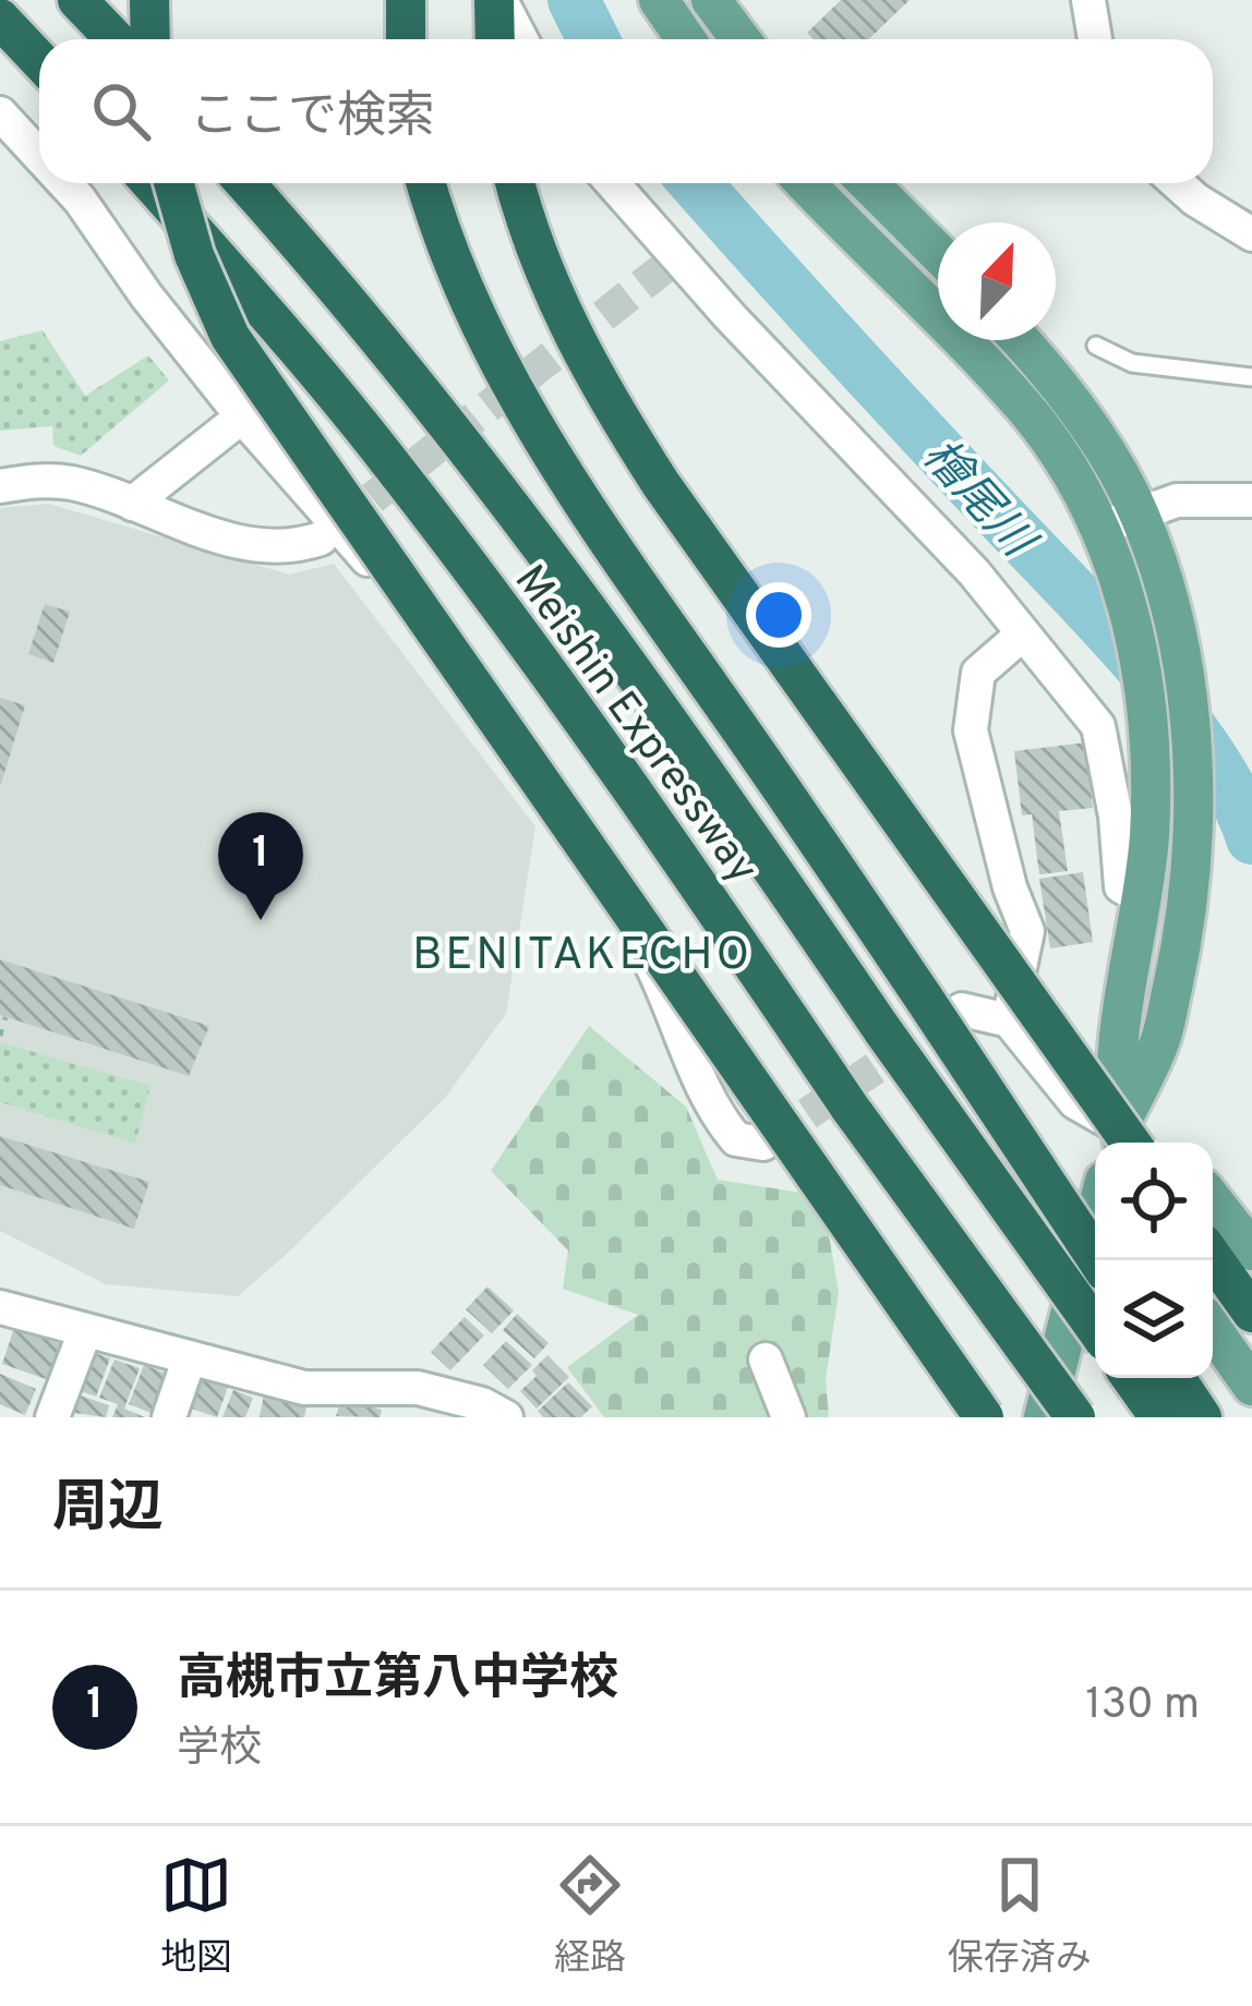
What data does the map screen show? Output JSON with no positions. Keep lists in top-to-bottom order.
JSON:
{
  "streets": {
    "highway": ["Meishin Expressway"]
  },
  "districts": ["BENITAKECHO"],
  "water": ["檜尾川"],
  "north": "top right",
  "page": {
    "search": "ここで検索",
    "pins": "1",
    "heading": "周辺",
    "list": [
      {
        "mark": "1",
        "name": "高槻市立第八中学校",
        "note": "学校",
        "value": "130 m"
      }
    ],
    "nav": ["地図", "経路", "保存済み"]
  }
}
